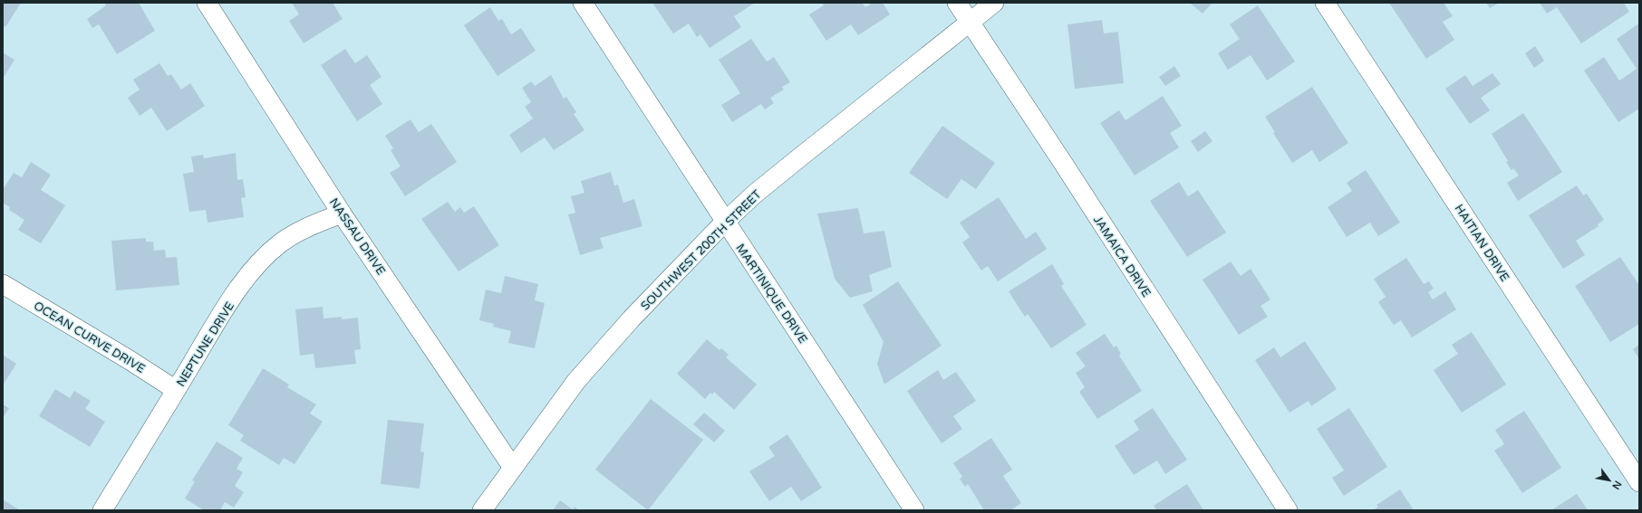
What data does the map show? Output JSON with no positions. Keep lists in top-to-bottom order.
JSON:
{
  "streets": {
    "street": [
      "NASSAU DRIVE",
      "HAITIAN DRIVE",
      "SOUTHWEST 200TH STREET",
      "JAMAICA DRIVE",
      "MARTINIQUE DRIVE",
      "OCEAN CURVE DRIVE",
      "NEPTUNE DRIVE"
    ]
  },
  "crossings": [
    ["NASSAU DRIVE", "SOUTHWEST 200TH STREET"],
    ["NASSAU DRIVE", "NEPTUNE DRIVE"],
    ["SOUTHWEST 200TH STREET", "JAMAICA DRIVE"],
    ["SOUTHWEST 200TH STREET", "MARTINIQUE DRIVE"],
    ["OCEAN CURVE DRIVE", "NEPTUNE DRIVE"]
  ],
  "north": "bottom right"
}
